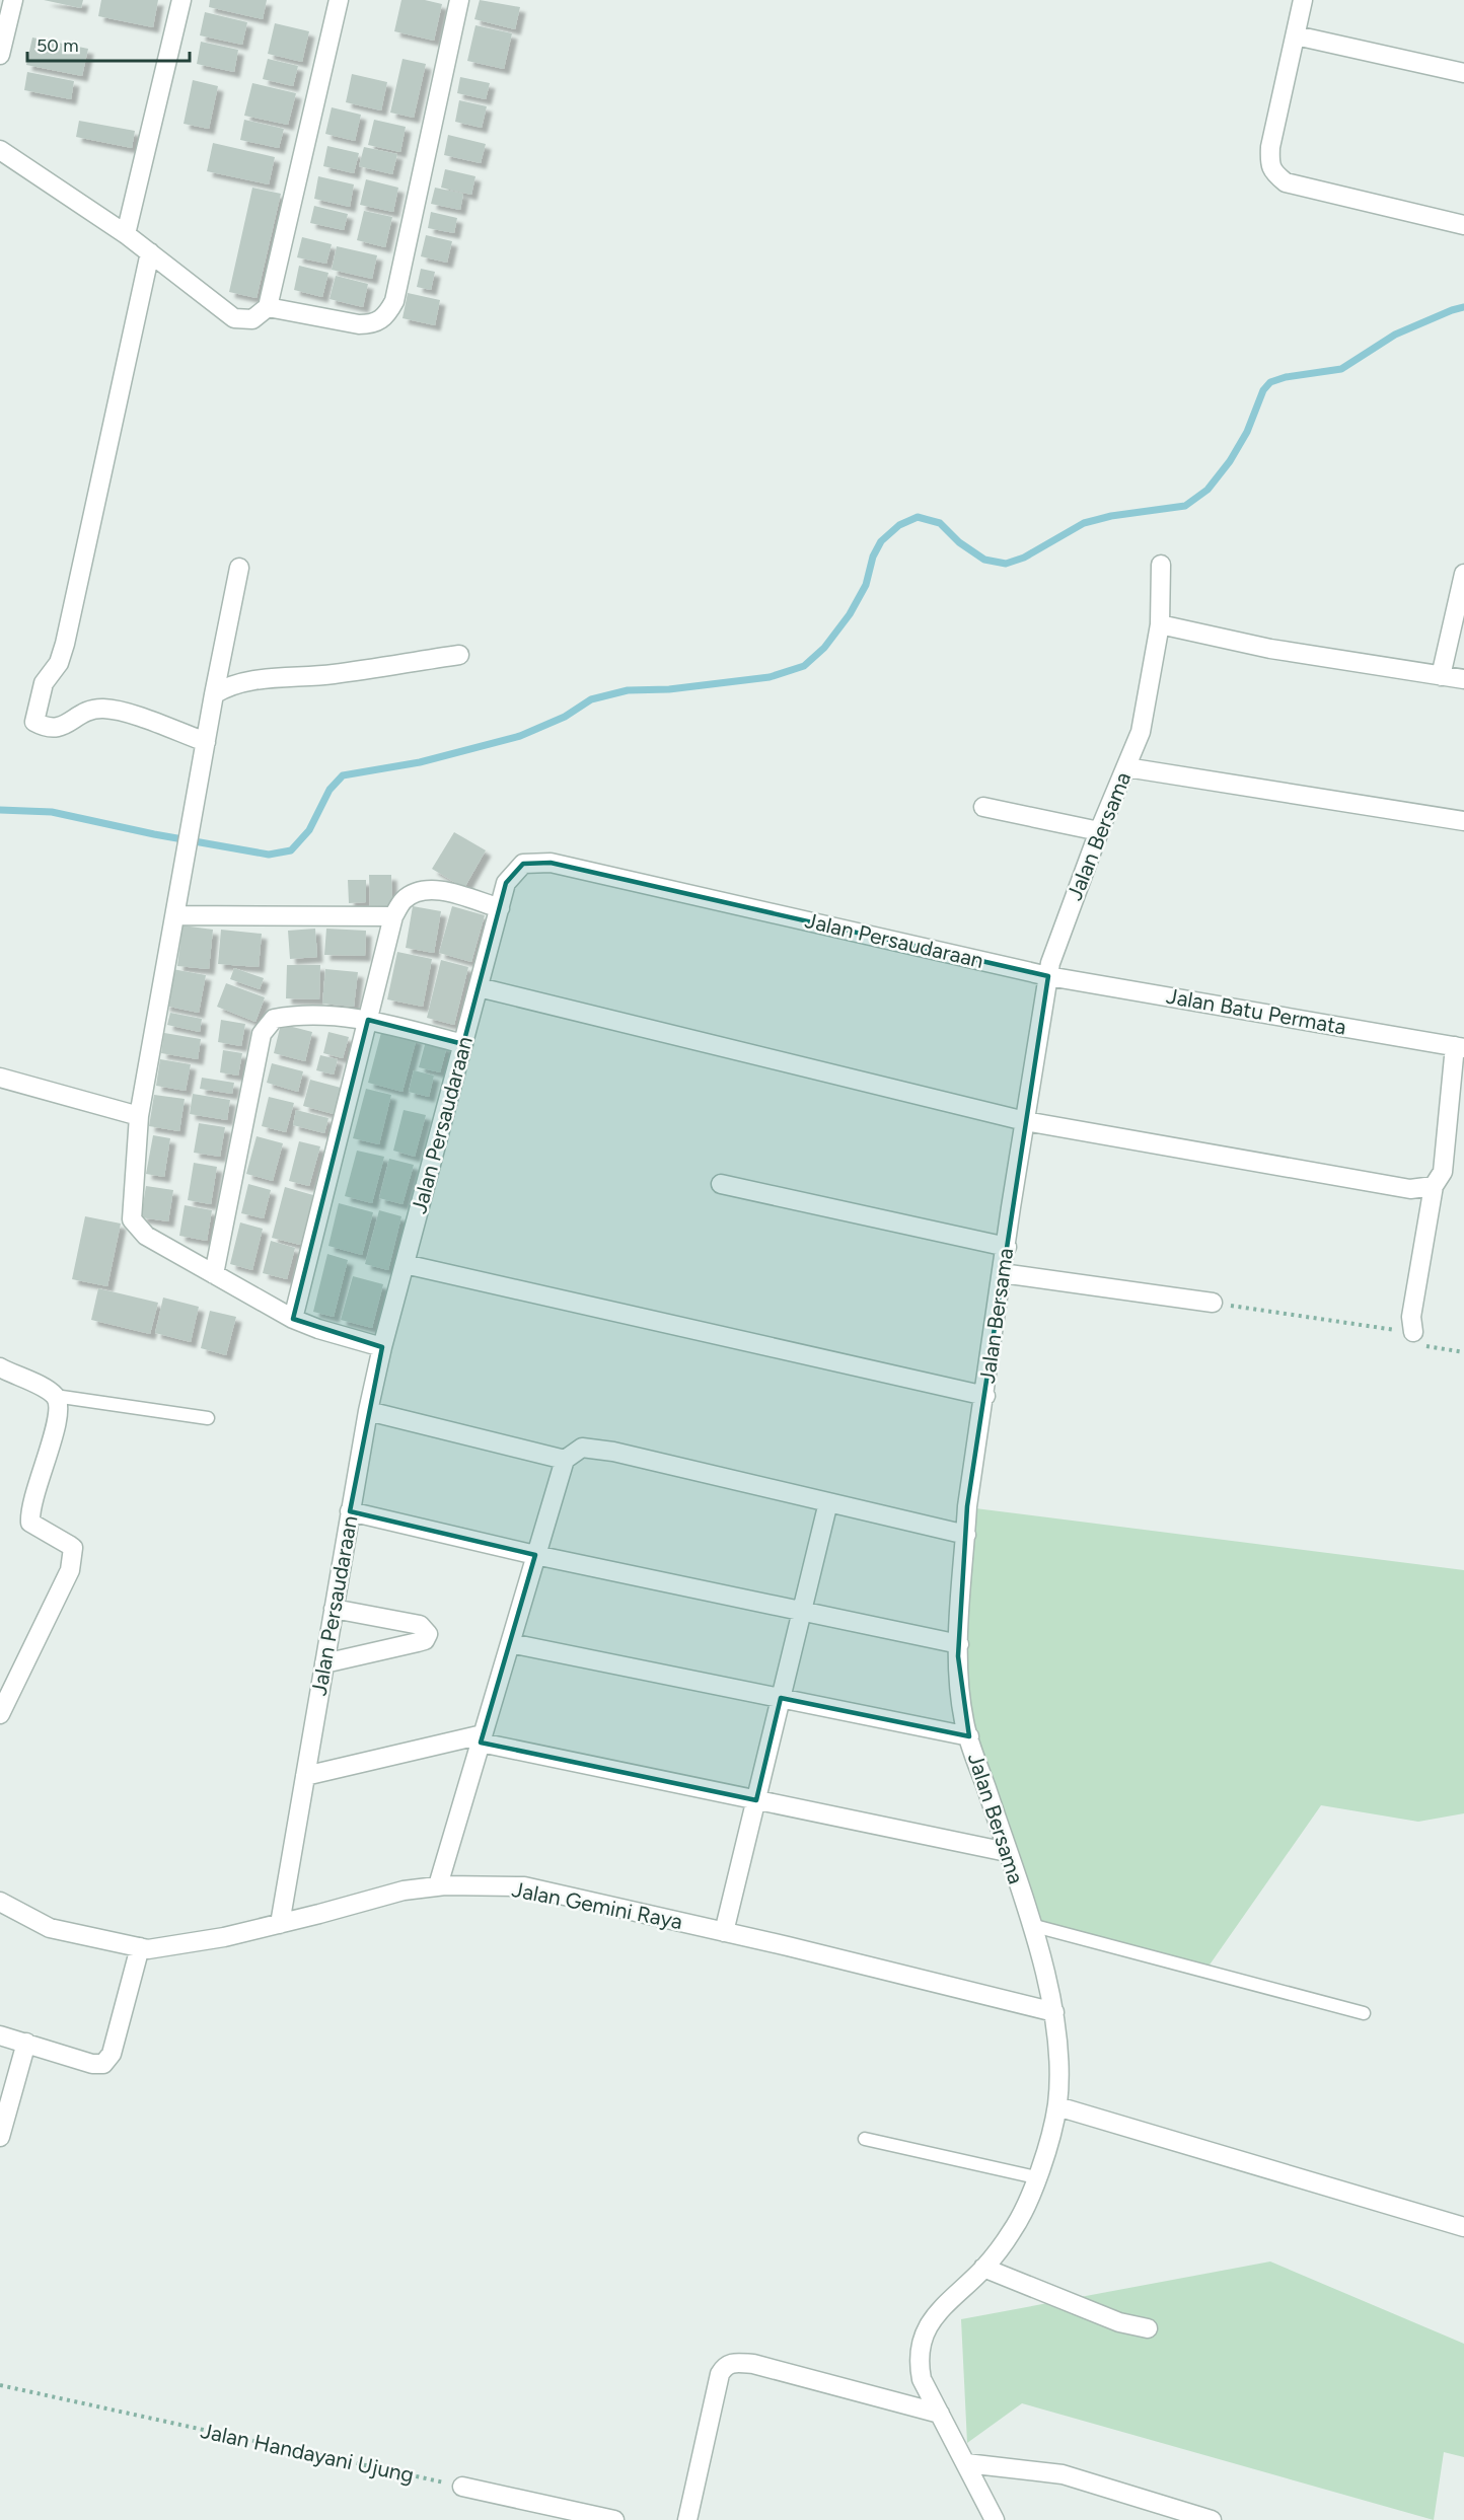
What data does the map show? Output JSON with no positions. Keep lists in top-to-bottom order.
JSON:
{
  "streets": {
    "street": [
      "Jalan Bersama",
      "Jalan Persaudaraan",
      "Jalan Batu Permata",
      "Jalan Gemini Raya"
    ],
    "path": ["Jalan Handayani Ujung"]
  },
  "crossings": [
    ["Jalan Bersama", "Jalan Persaudaraan"],
    ["Jalan Bersama", "Jalan Batu Permata"],
    ["Jalan Bersama", "Jalan Gemini Raya"],
    ["Jalan Persaudaraan", "Jalan Batu Permata"],
    ["Jalan Persaudaraan", "Jalan Gemini Raya"]
  ],
  "scale_bar": "50 m"
}
